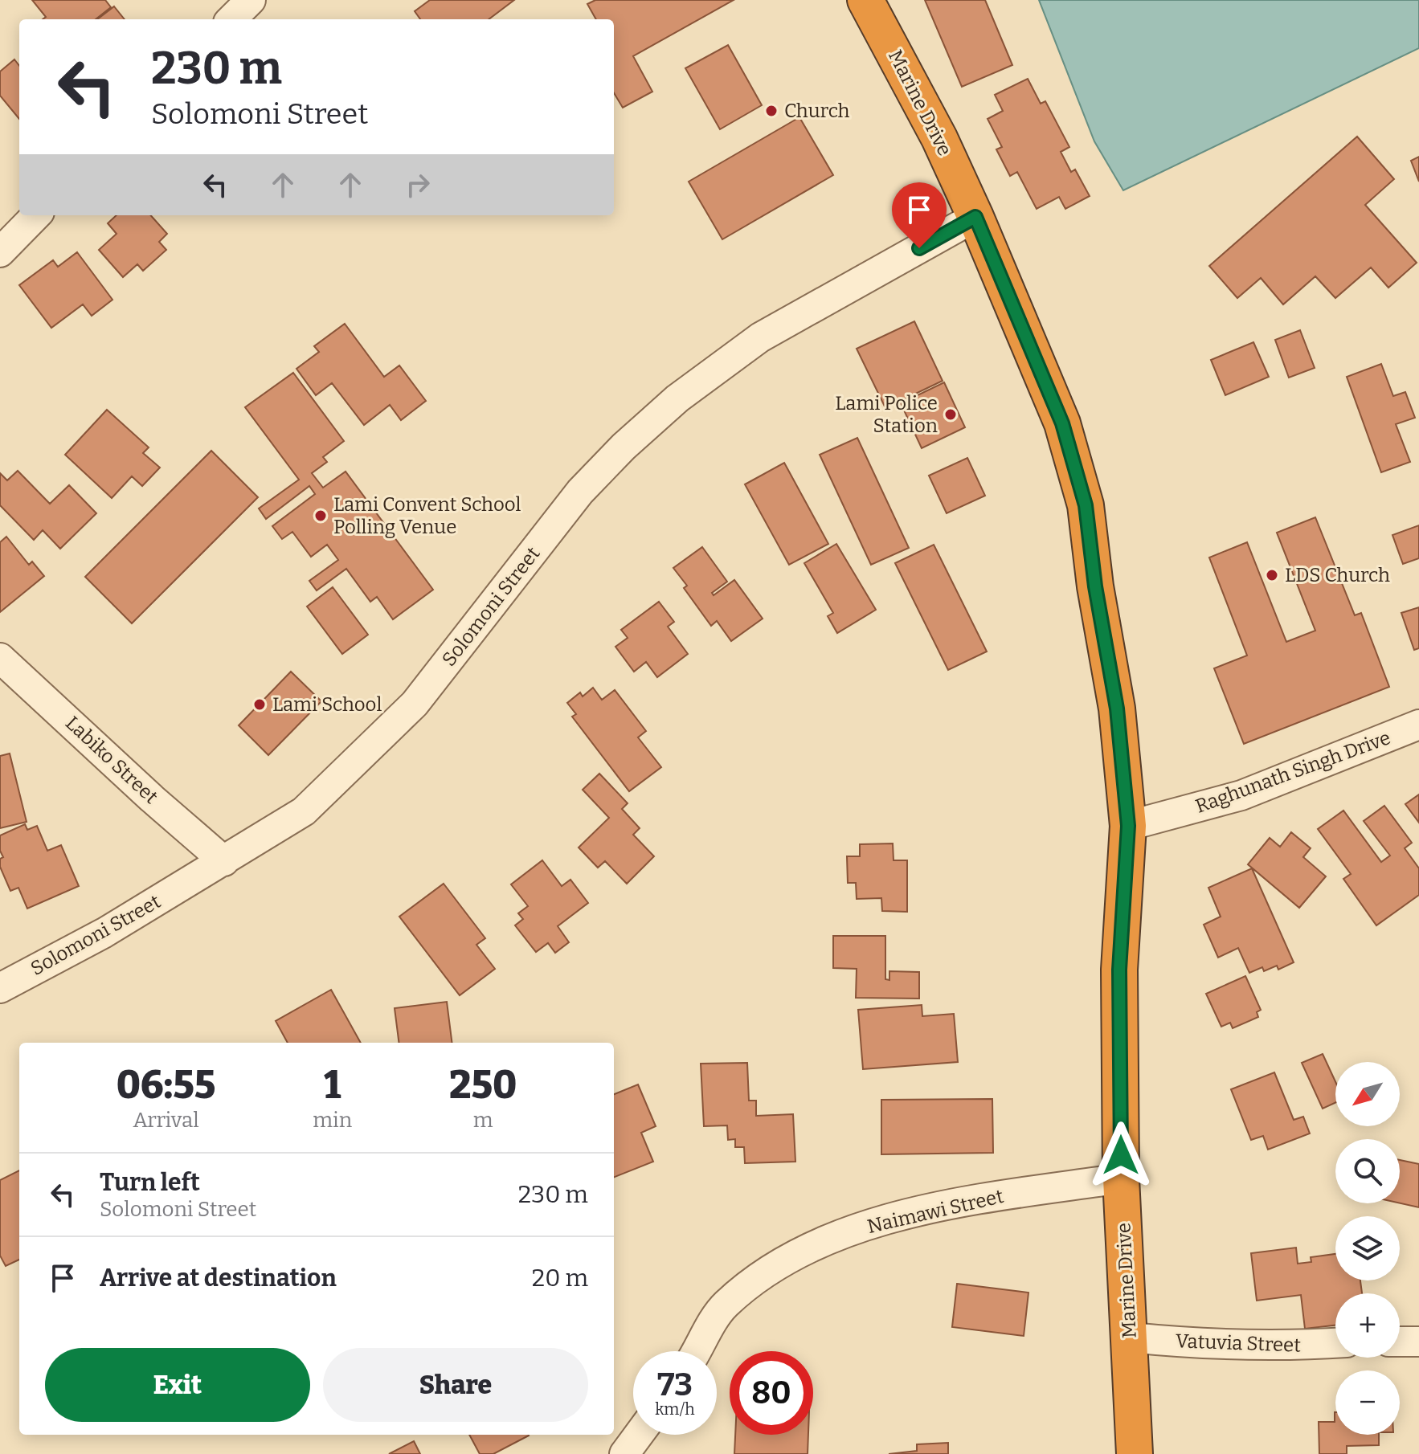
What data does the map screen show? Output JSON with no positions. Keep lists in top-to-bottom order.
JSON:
{
  "streets": {
    "highway": ["Marine Drive"],
    "street": [
      "Solomoni Street",
      "Labiko Street",
      "Raghunath Singh Drive",
      "Naimawi Street",
      "Vatuvia Street"
    ]
  },
  "crossings": [
    ["Marine Drive", "Solomoni Street"],
    ["Marine Drive", "Raghunath Singh Drive"],
    ["Marine Drive", "Naimawi Street"],
    ["Marine Drive", "Vatuvia Street"],
    ["Solomoni Street", "Labiko Street"]
  ],
  "places": [
    "Church",
    "Lami Police Station",
    "Lami Convent School Polling Venue",
    "LDS Church",
    "Lami School"
  ],
  "north": "bottom left",
  "page": {
    "turn": ["230 m", "Solomoni Street"],
    "eta": [
      "06:55",
      "Arrival",
      "1",
      "min",
      "250",
      "m"
    ],
    "map_buttons": ["+", "−"],
    "list": [
      {
        "name": "Turn left",
        "note": "Solomoni Street",
        "value": "230 m"
      },
      {
        "name": "Arrive at destination",
        "value": "20 m"
      }
    ],
    "buttons": ["Exit", "Share"],
    "speed": "73 km/h",
    "limit": "80"
  }
}
